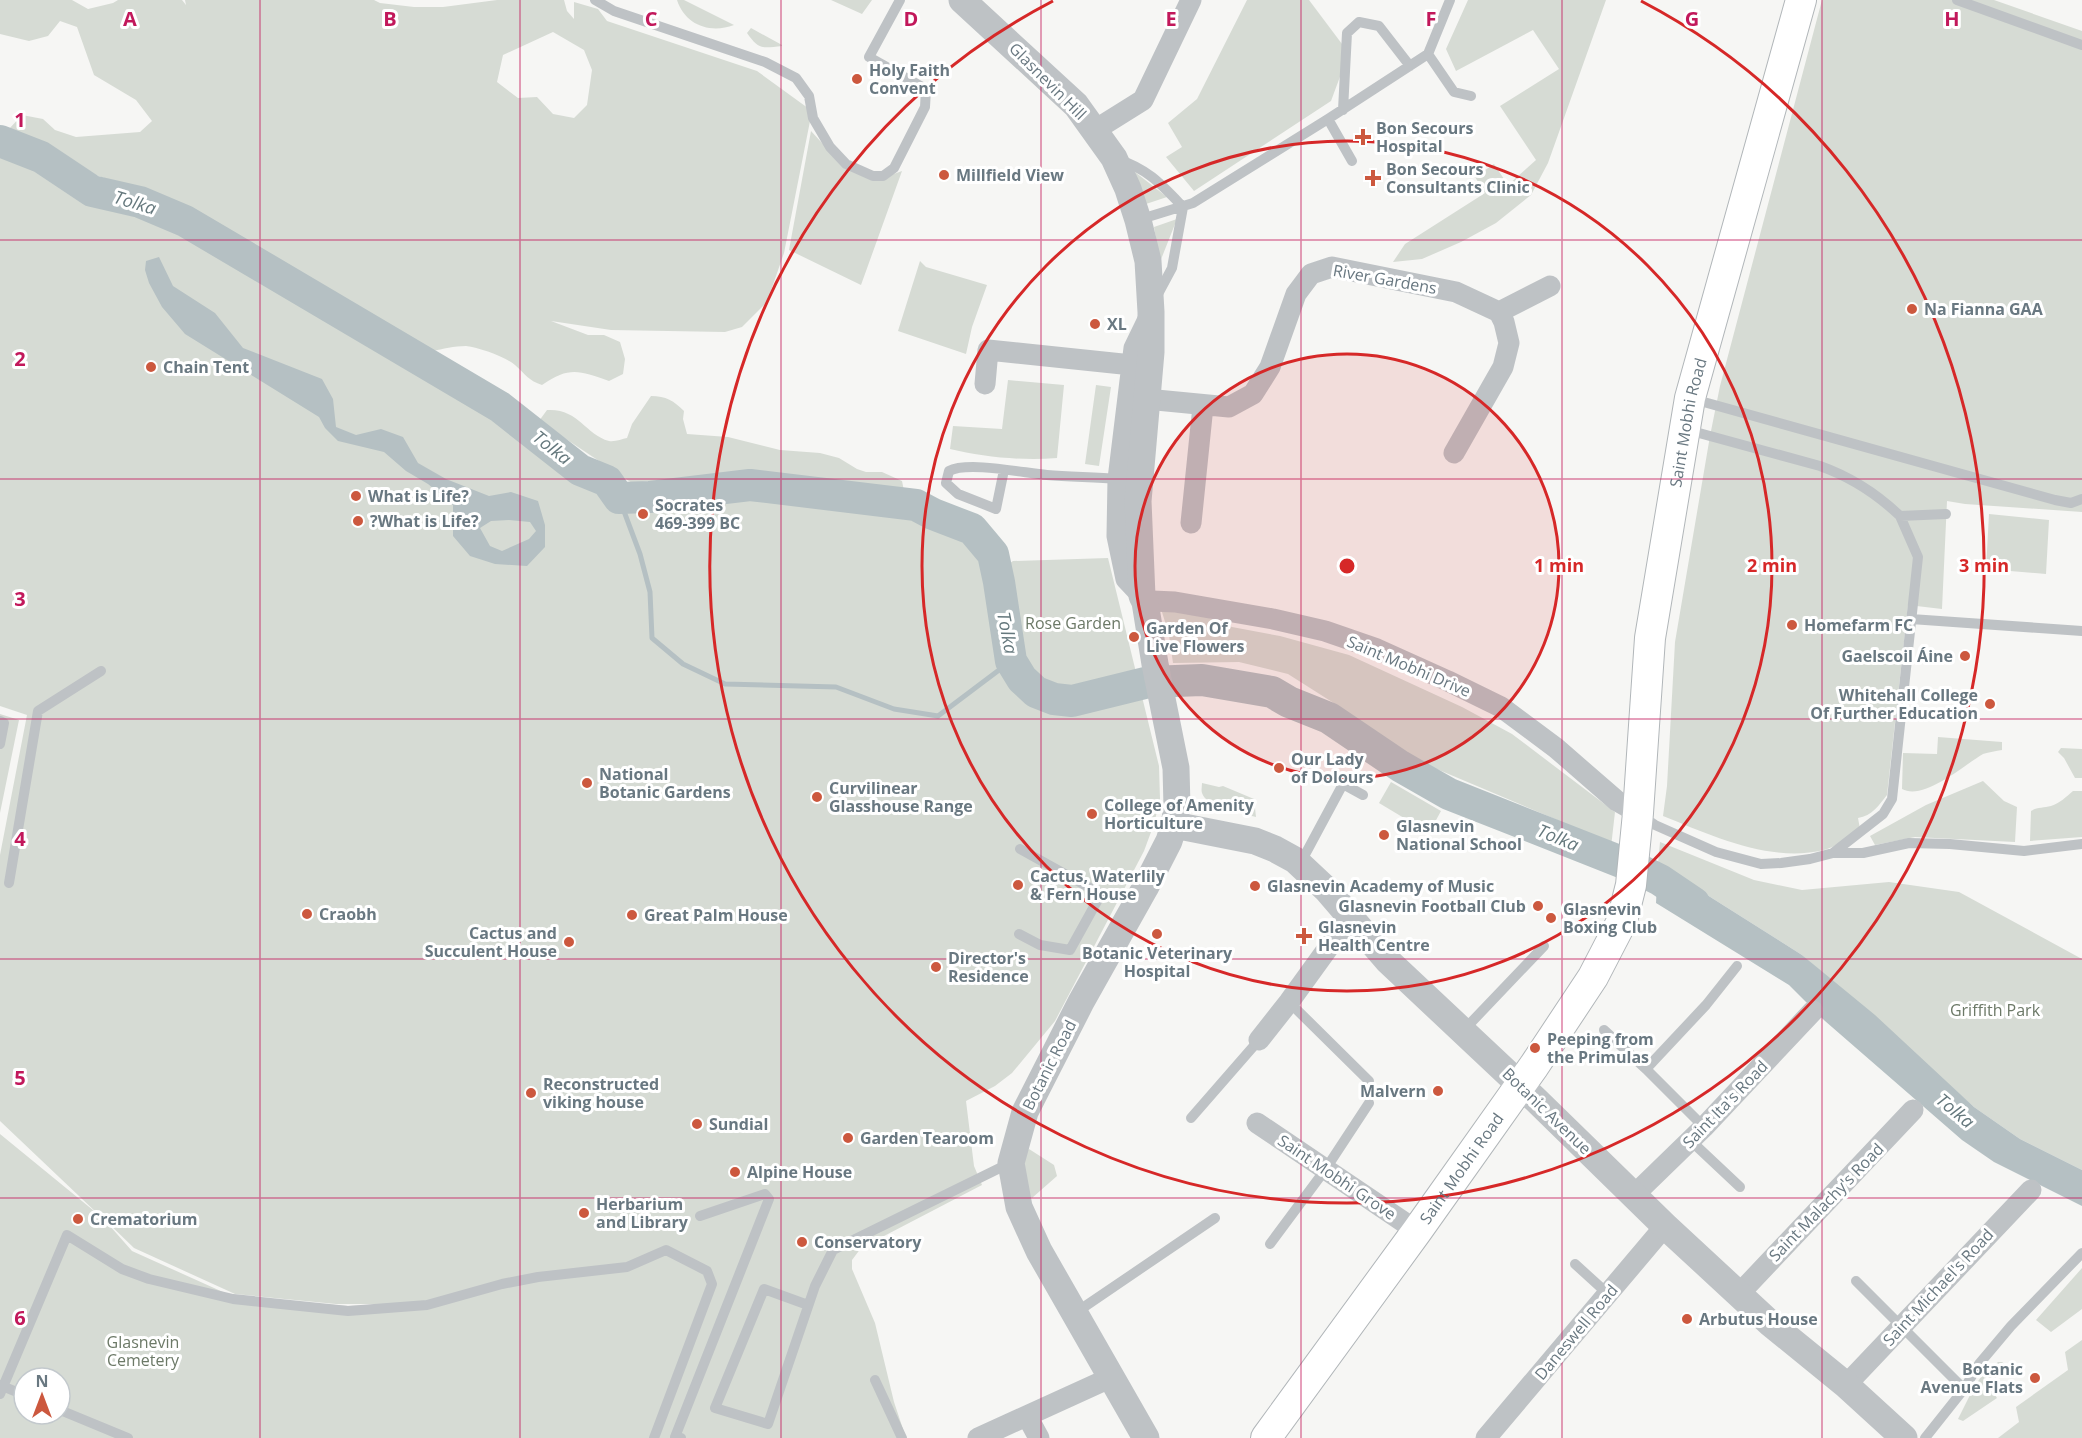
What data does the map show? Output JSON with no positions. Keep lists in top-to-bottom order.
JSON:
{
  "streets": {
    "main road": ["Saint Mobhi Road"],
    "street": [
      "Glasnevin Hill",
      "River Gardens",
      "Saint Mobhi Drive",
      "Botanic Road",
      "Saint Ita's Road",
      "Botanic Avenue",
      "Saint Mobhi Grove",
      "Saint Malachy's Road",
      "Saint Michael's Road",
      "Daneswell Road"
    ]
  },
  "crossings": [
    ["Glasnevin Hill", "River Gardens"],
    ["Glasnevin Hill", "Saint Mobhi Drive"],
    ["Glasnevin Hill", "Botanic Road"],
    ["Glasnevin Hill", "Botanic Avenue"],
    ["Saint Mobhi Road", "Saint Mobhi Drive"],
    ["Saint Mobhi Road", "Botanic Avenue"],
    ["Saint Mobhi Road", "Saint Mobhi Grove"],
    ["Botanic Road", "Botanic Avenue"],
    ["Saint Ita's Road", "Botanic Avenue"],
    ["Botanic Avenue", "Saint Malachy's Road"],
    ["Botanic Avenue", "Saint Michael's Road"],
    ["Botanic Avenue", "Daneswell Road"]
  ],
  "water": ["Tolka"],
  "parks": ["Rose Garden", "Griffith Park", "Glasnevin Cemetery"],
  "places": {
    "other": [
      "Holy Faith Convent",
      "Millfield View",
      "Na Fianna GAA",
      "XL",
      "Chain Tent",
      "What is Life?",
      "Socrates 469-399 BC",
      "?What is Life?",
      "Homefarm FC",
      "Garden Of Live Flowers",
      "Gaelscoil Áine",
      "Whitehall College Of Further Education",
      "Our Lady of Dolours",
      "National Botanic Gardens",
      "Curvilinear Glasshouse Range",
      "College of Amenity Horticulture",
      "Glasnevin National School",
      "Cactus, Waterlily & Fern House",
      "Glasnevin Academy of Music",
      "Glasnevin Football Club",
      "Craobh",
      "Great Palm House",
      "Glasnevin Boxing Club",
      "Botanic Veterinary Hospital",
      "Cactus and Succulent House",
      "Director's Residence",
      "Peeping from the Primulas",
      "Malvern",
      "Reconstructed viking house",
      "Sundial",
      "Garden Tearoom",
      "Alpine House",
      "Herbarium and Library",
      "Crematorium",
      "Conservatory",
      "Arbutus House",
      "Botanic Avenue Flats"
    ],
    "health": ["Bon Secours Hospital", "Bon Secours Consultants Clinic", "Glasnevin Health Centre"]
  },
  "north": "top",
  "grid": {
    "columns": [
      "A",
      "B",
      "C",
      "D",
      "E",
      "F",
      "G",
      "H"
    ],
    "rows": [
      "1",
      "2",
      "3",
      "4",
      "5",
      "6"
    ]
  },
  "rings": ["1 min", "2 min", "3 min"]
}
